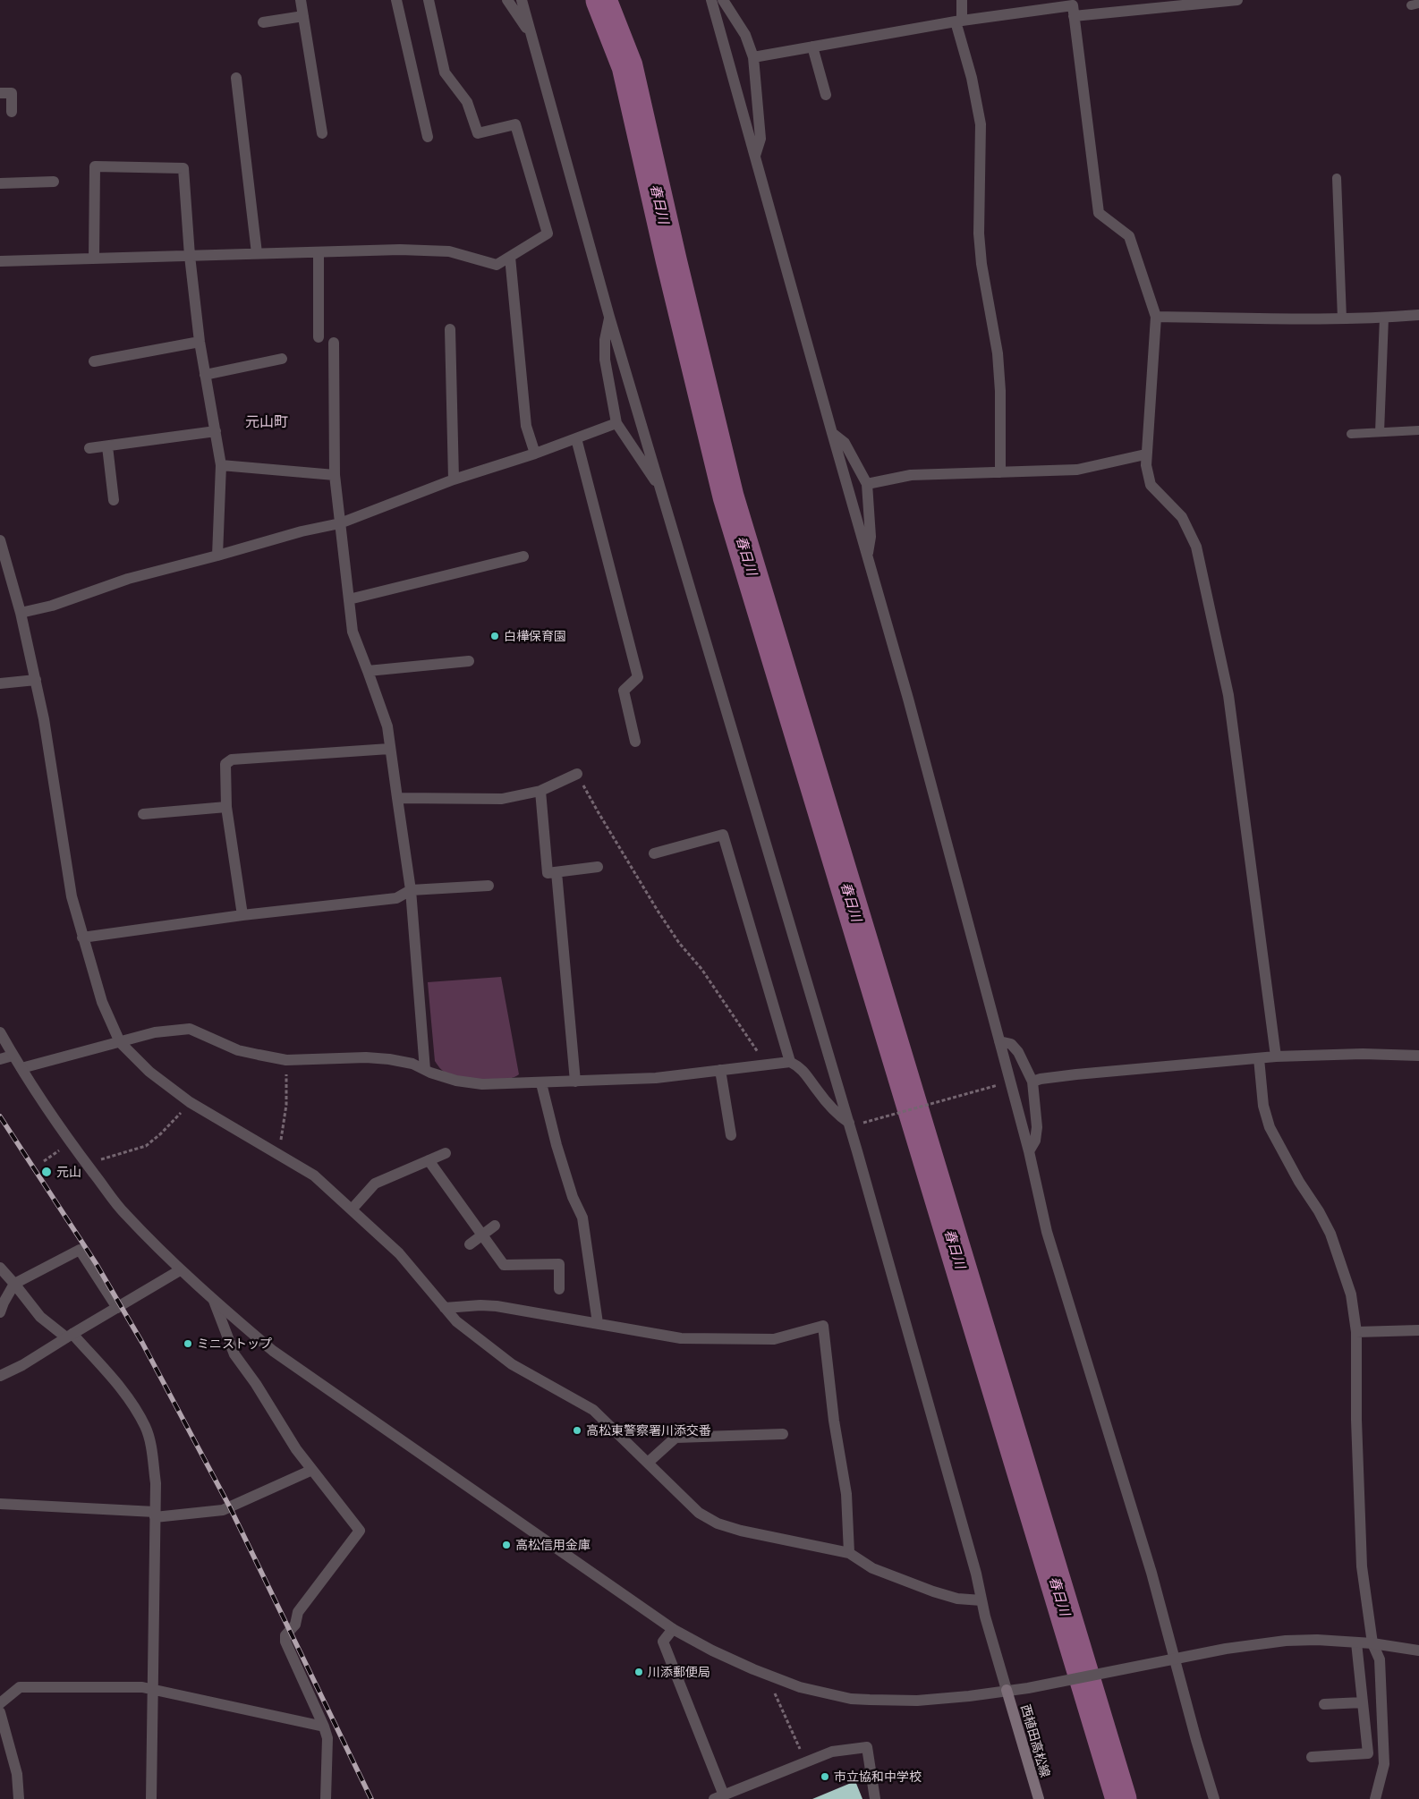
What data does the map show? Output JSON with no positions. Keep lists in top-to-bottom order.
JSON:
{
  "streets": {
    "main road": ["西植田高松線"]
  },
  "districts": ["元山町"],
  "water": ["春日川"],
  "places": [
    "白樺保育園",
    "元山",
    "ミニストップ",
    "高松東警察署川添交番",
    "高松信用金庫",
    "川添郵便局",
    "市立協和中学校"
  ]
}
